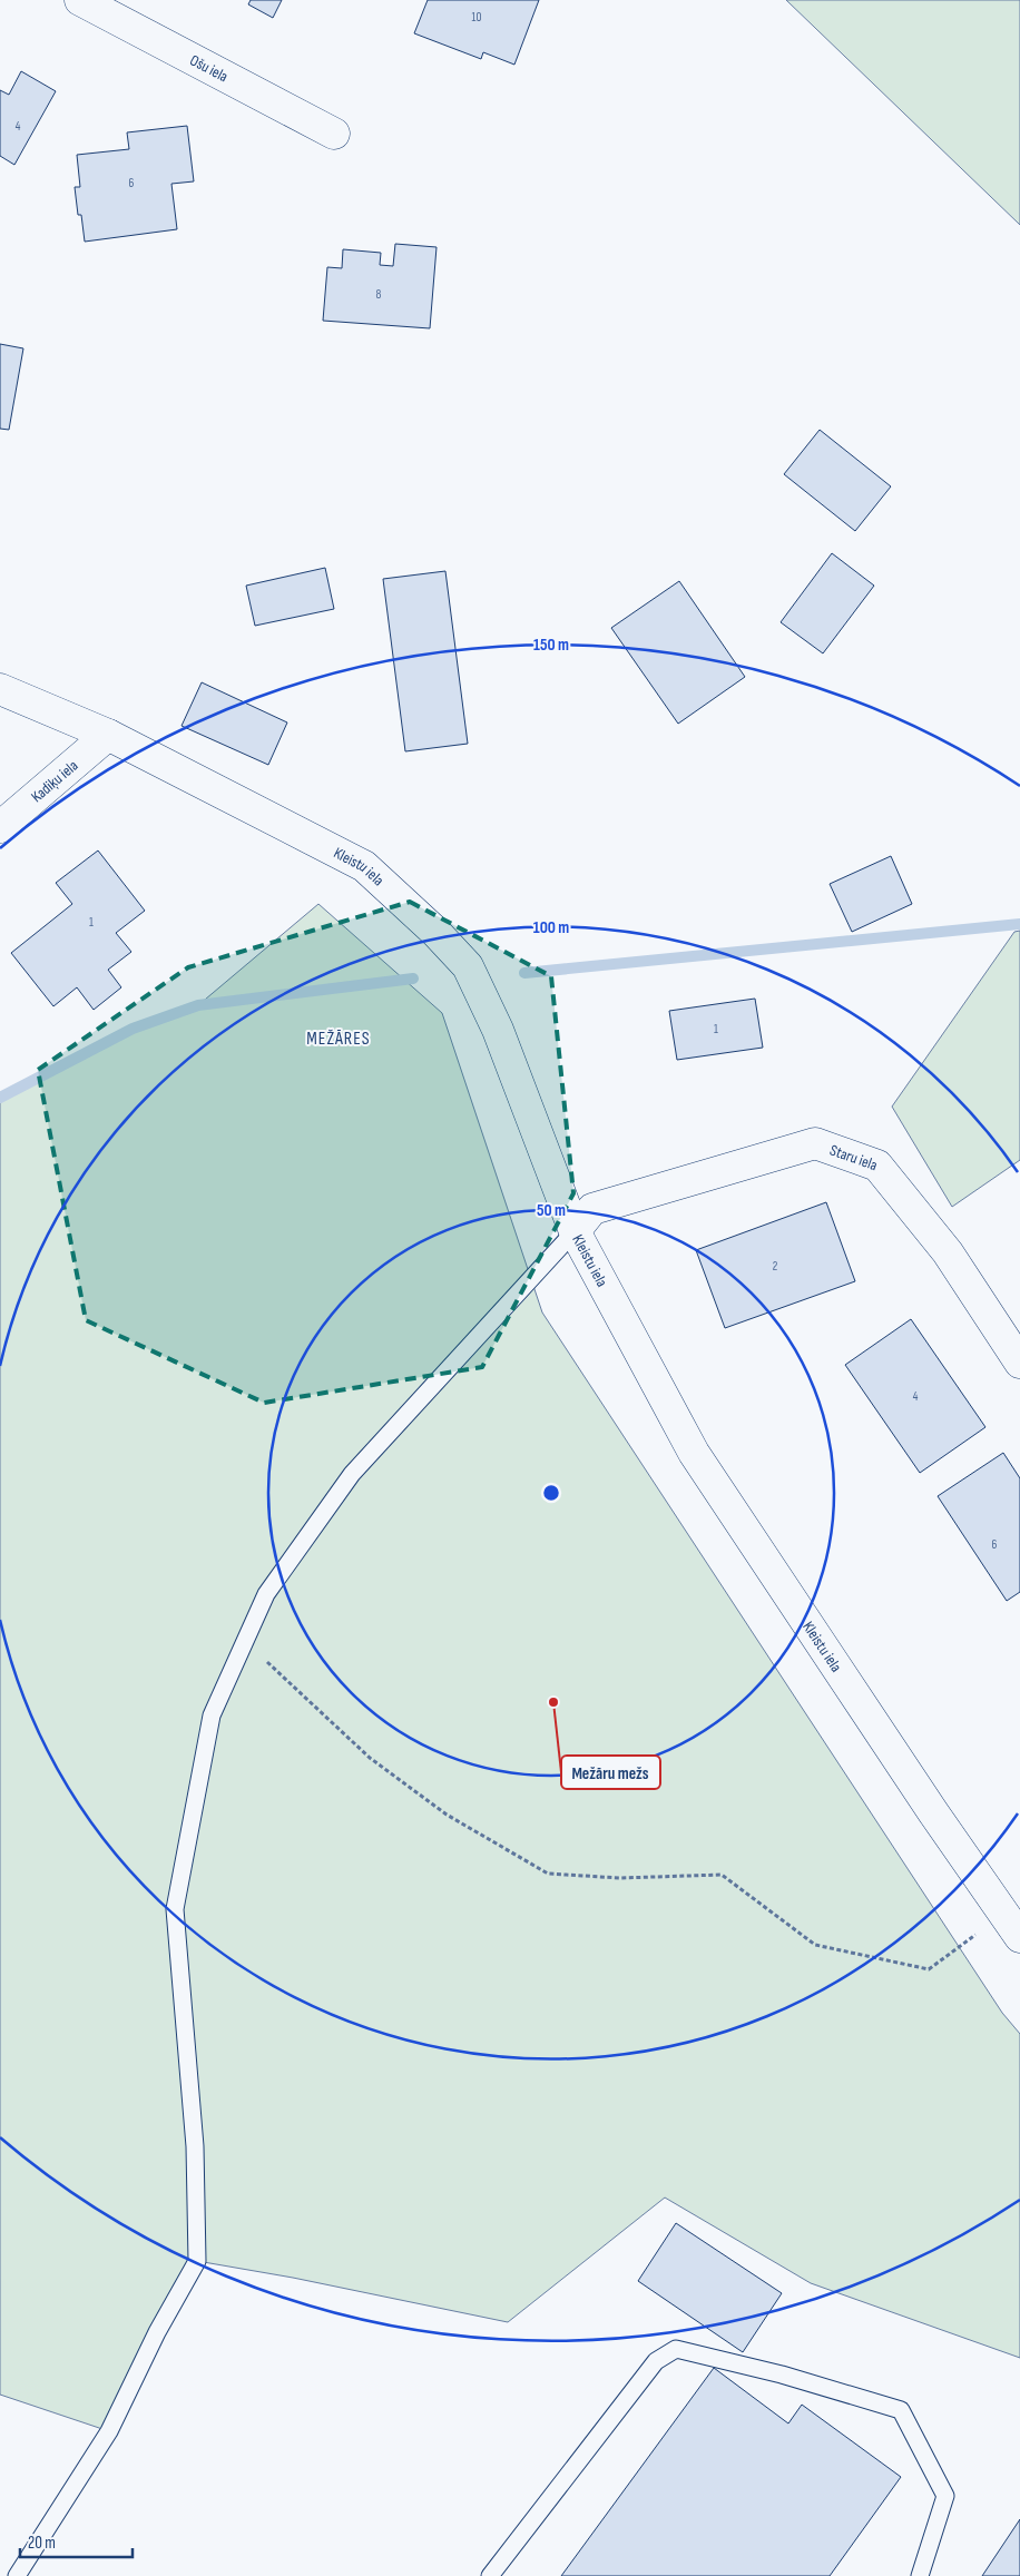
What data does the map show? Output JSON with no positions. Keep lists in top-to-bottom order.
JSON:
{
  "streets": {
    "street": [
      "Ošu iela",
      "Kadiķu iela",
      "Kleistu iela",
      "Staru iela"
    ]
  },
  "crossings": [
    ["Kadiķu iela", "Kleistu iela"],
    ["Kleistu iela", "Staru iela"]
  ],
  "districts": ["MEŽĀRES"],
  "places": ["Mežāru mežs"],
  "house_numbers": [
    "10",
    "4",
    "6",
    "8",
    "1",
    "1",
    "2",
    "4",
    "6"
  ],
  "scale_bar": "20 m",
  "rings": ["150 m", "100 m", "50 m"]
}
